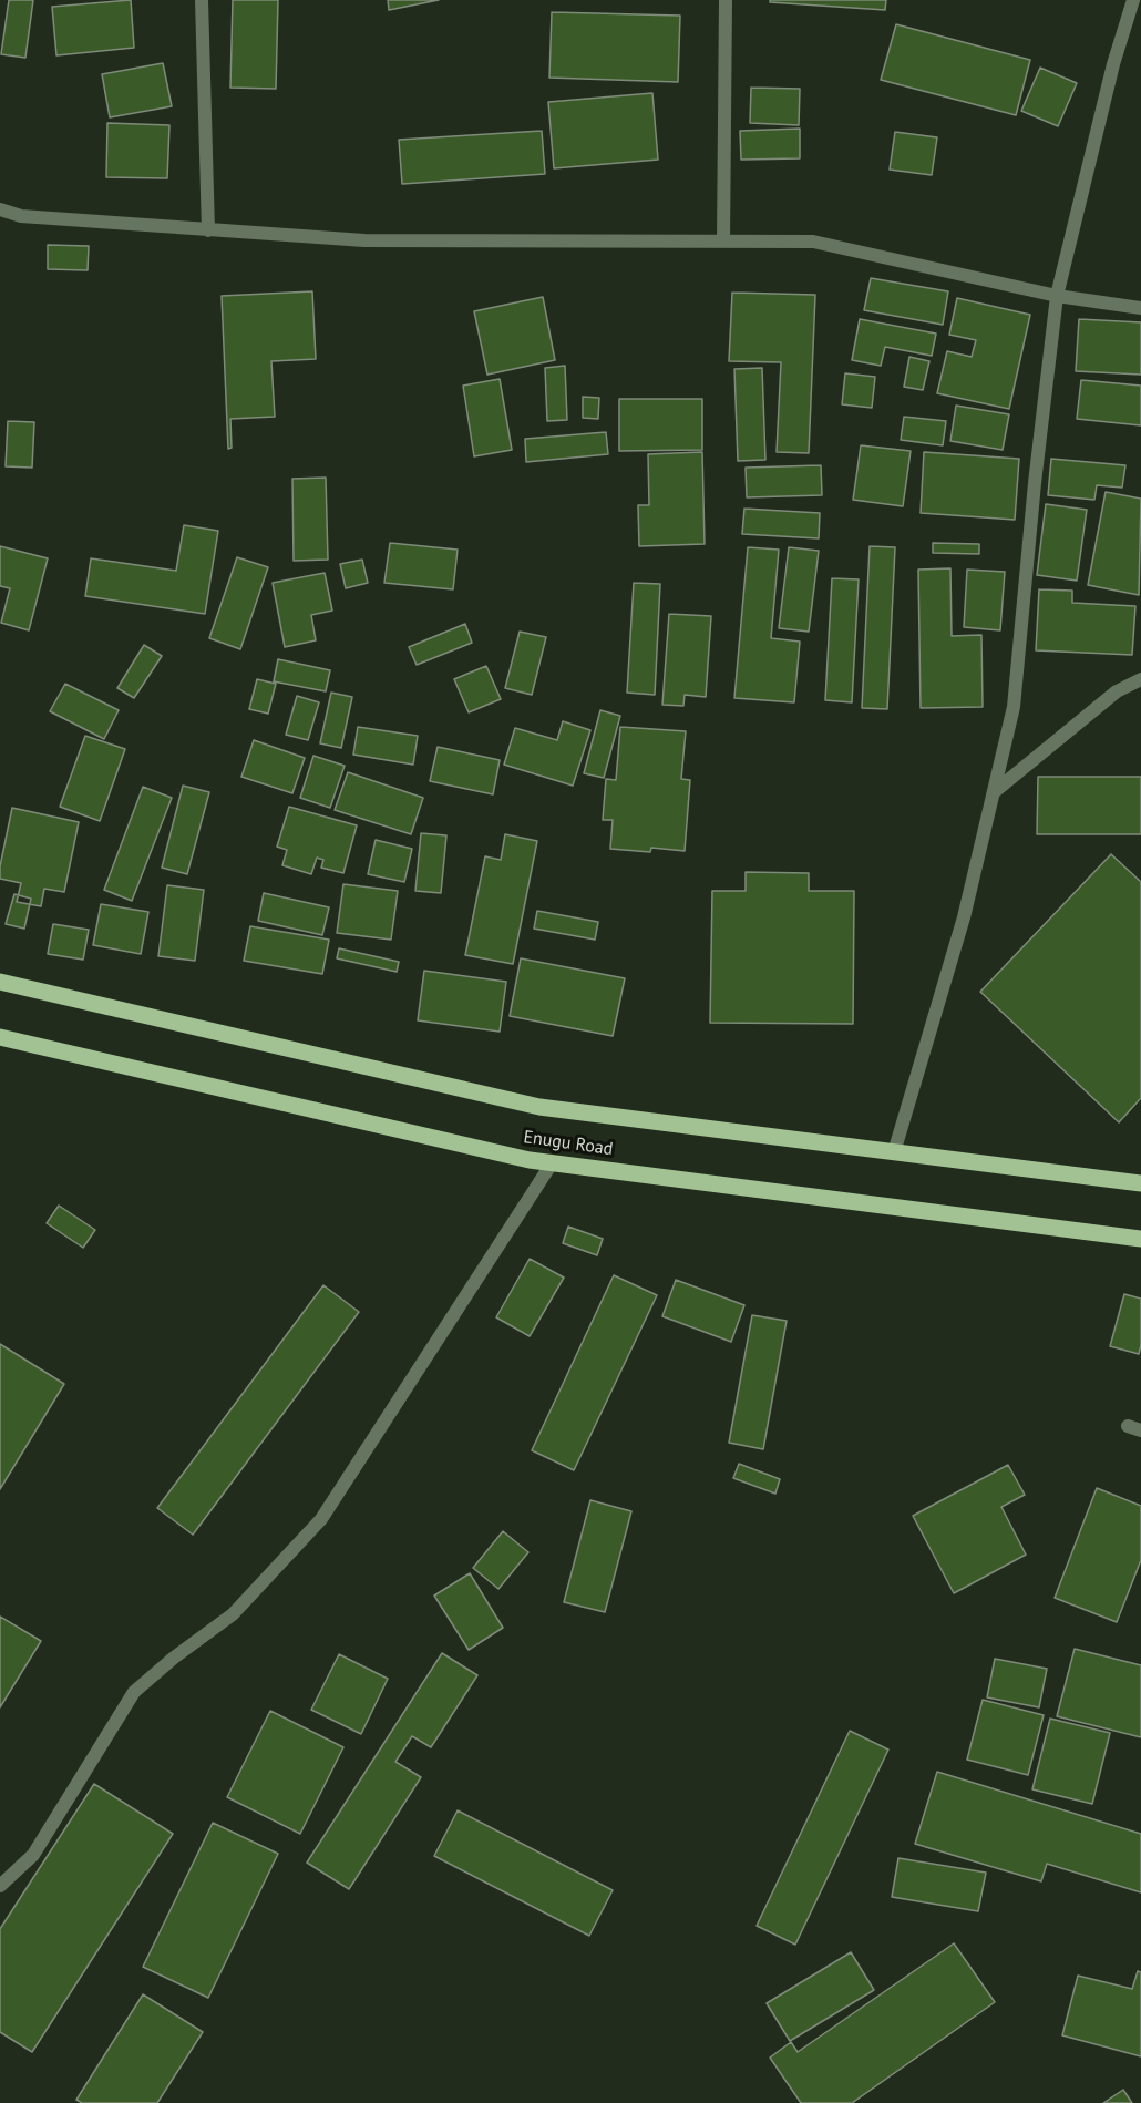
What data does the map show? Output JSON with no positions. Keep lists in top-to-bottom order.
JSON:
{
  "streets": {
    "main road": ["Enugu Road"]
  }
}
